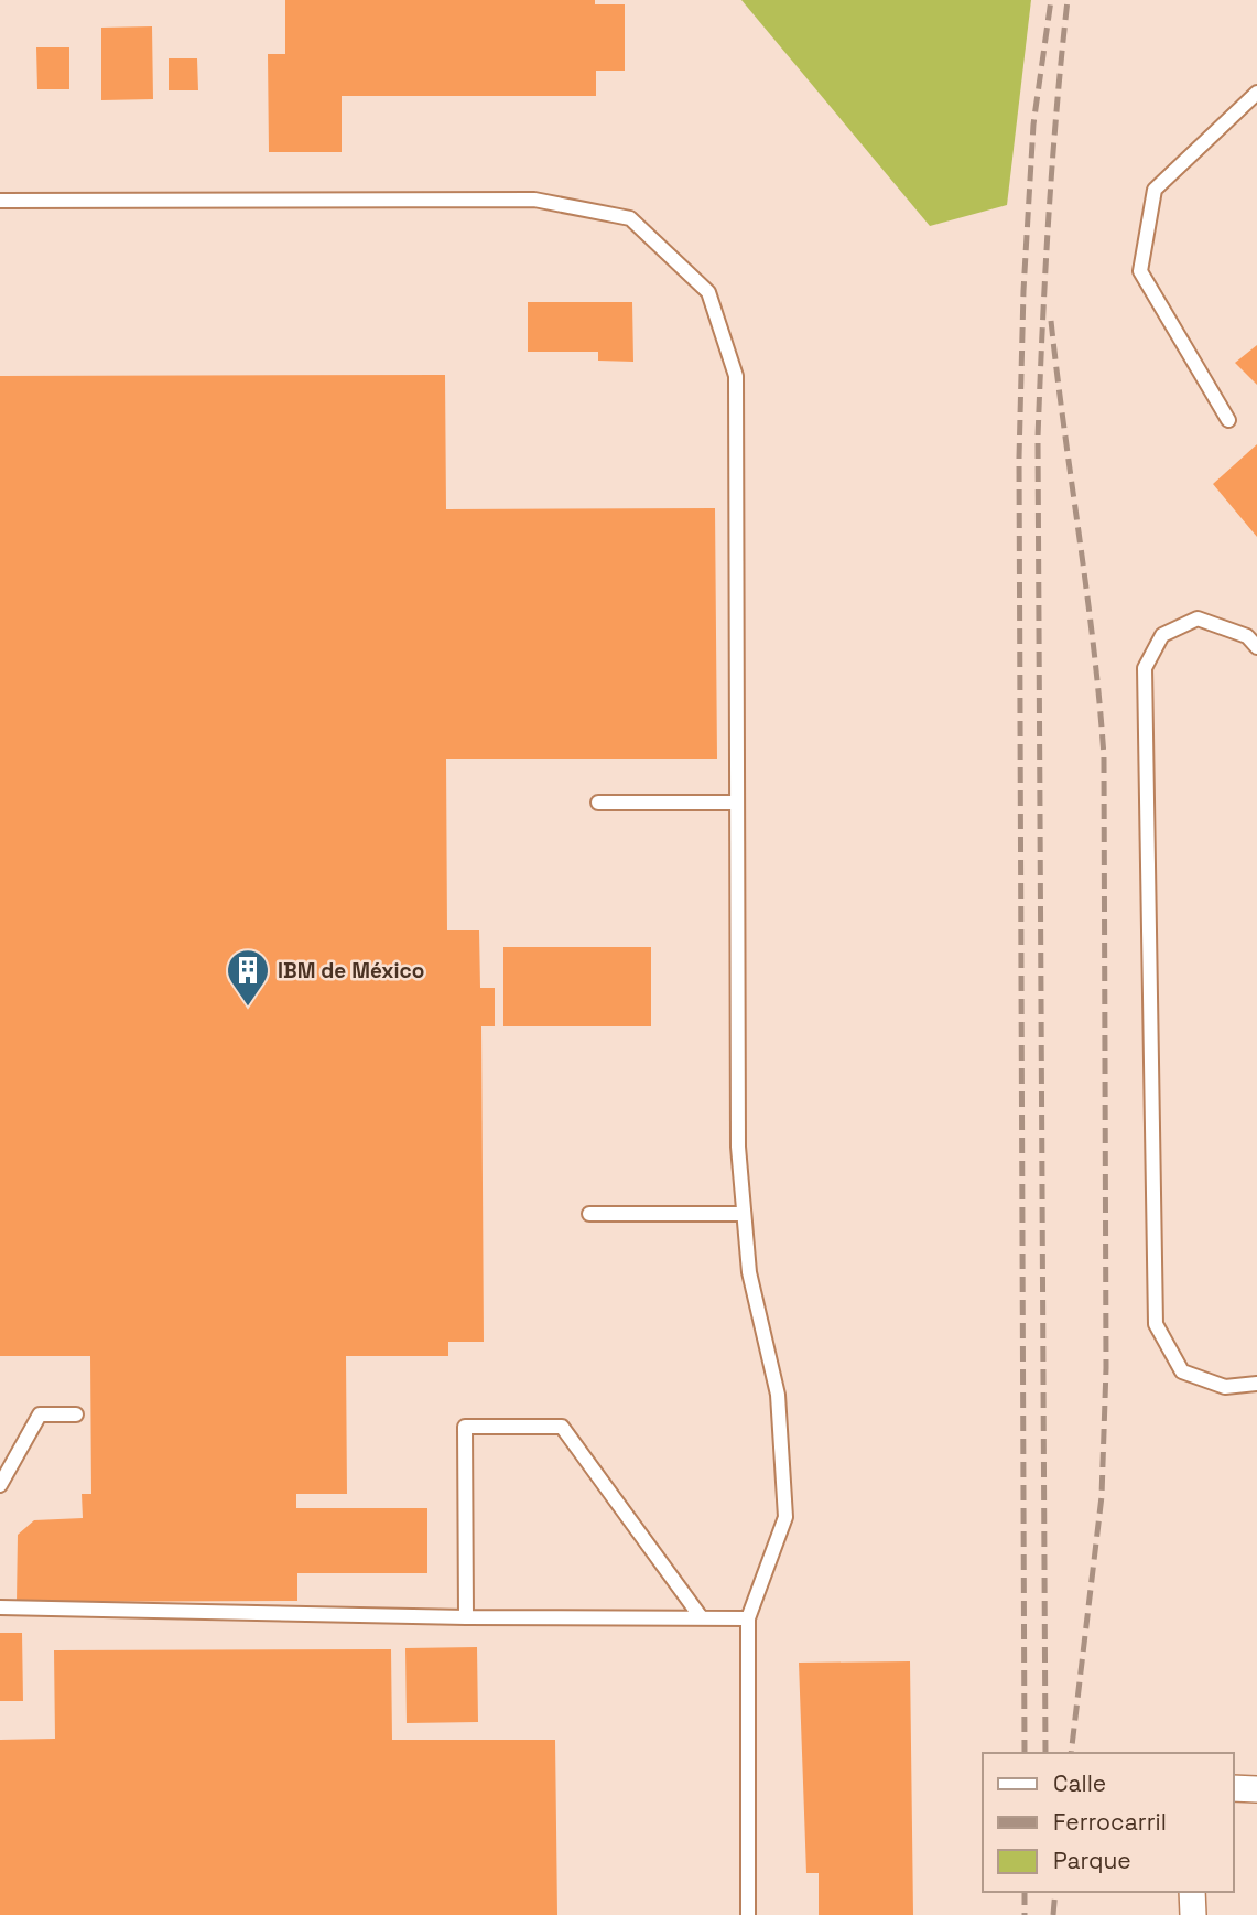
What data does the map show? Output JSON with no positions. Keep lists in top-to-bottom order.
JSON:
{
  "places": {
    "building": ["IBM de México"]
  },
  "legend": ["Calle", "Ferrocarril", "Parque"]
}
